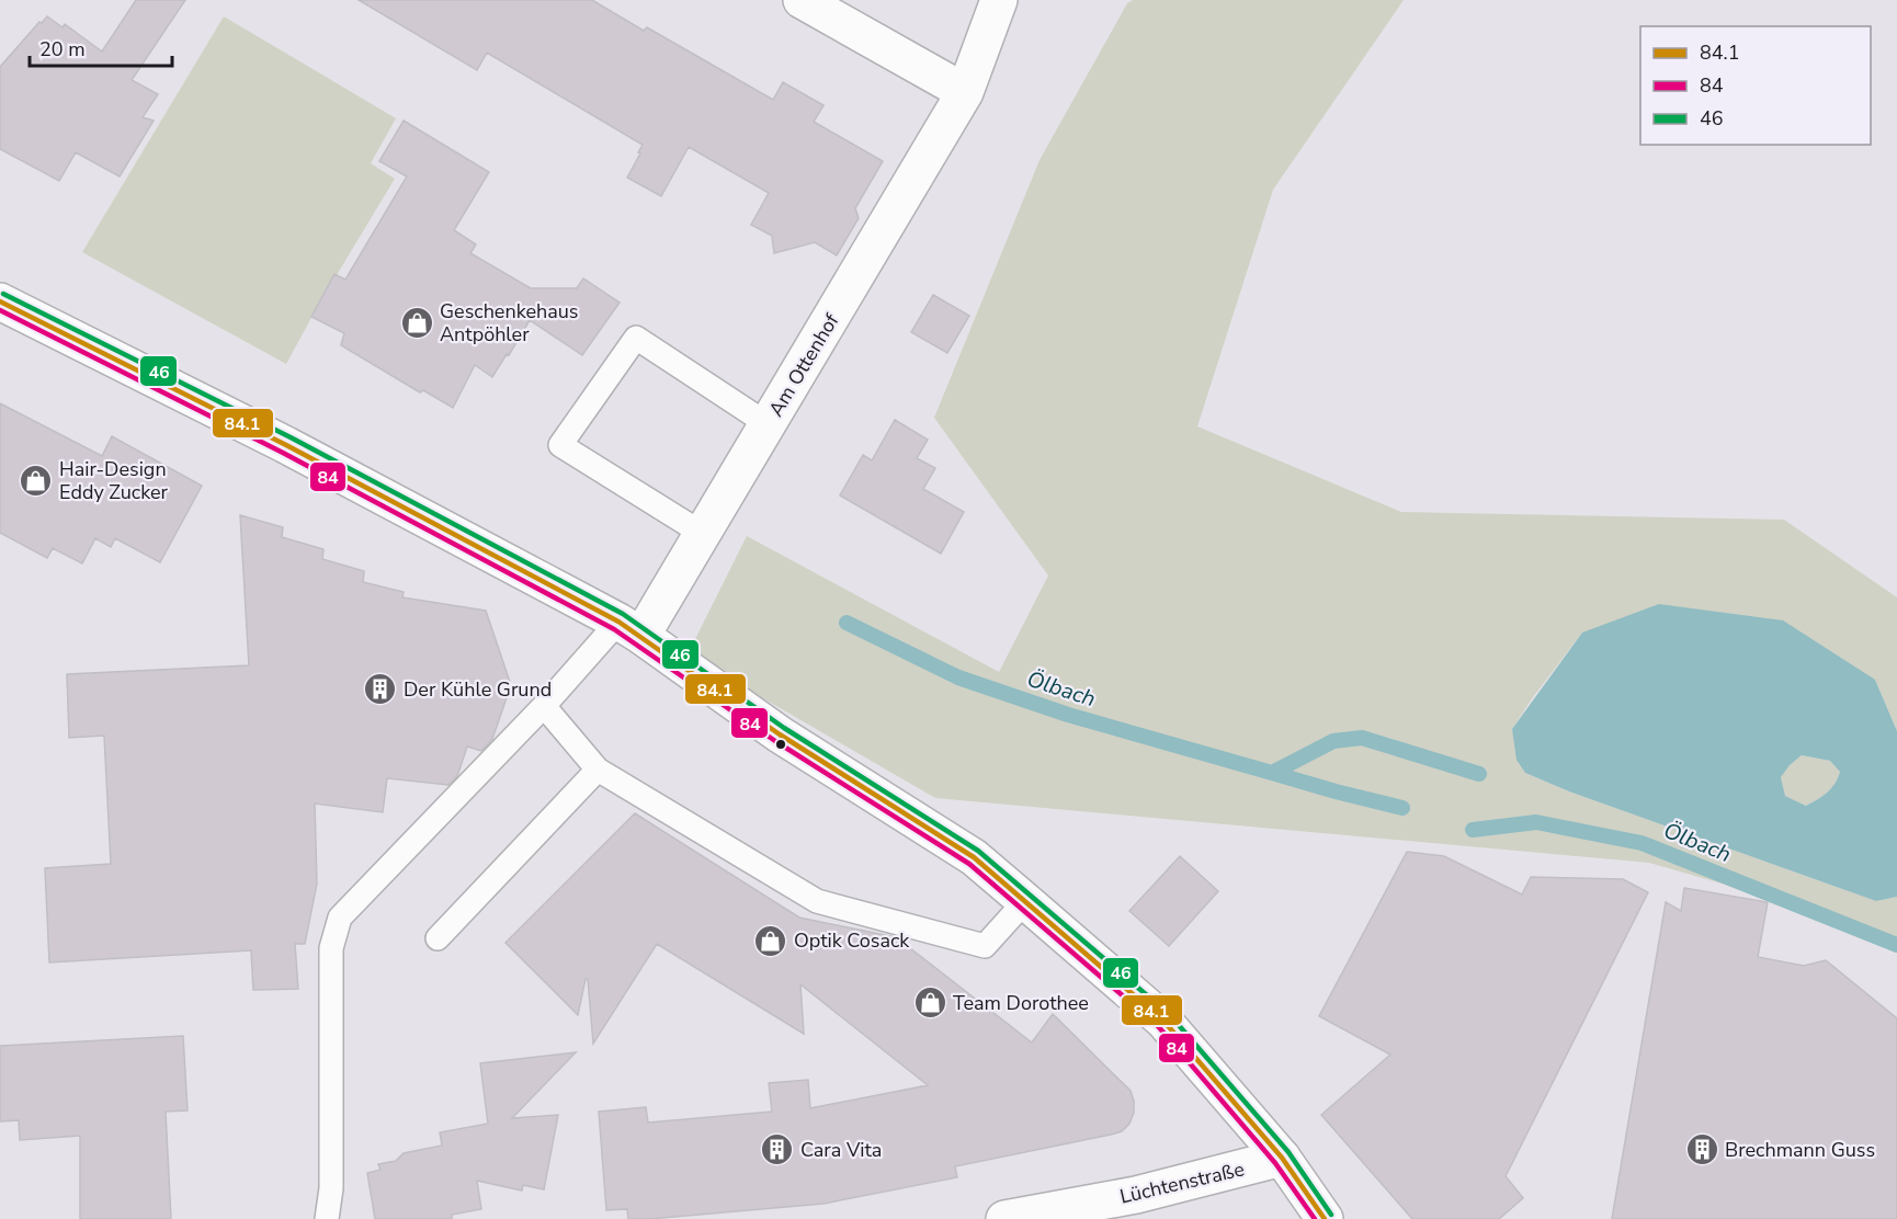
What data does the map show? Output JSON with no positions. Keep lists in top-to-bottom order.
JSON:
{
  "streets": {
    "main road": ["Am Ottenhof", "Lüchtenstraße"]
  },
  "water": ["Ölbach"],
  "places": {
    "shop": [
      "Geschenkehaus Antpöhler",
      "Hair-Design Eddy Zucker",
      "Optik Cosack",
      "Team Dorothee"
    ],
    "building": ["Der Kühle Grund", "Cara Vita", "Brechmann Guss"]
  },
  "lines": ["transit line 46", "transit line 84.1", "transit line 84"],
  "legend": ["84.1", "84", "46"],
  "scale_bar": "20 m"
}
